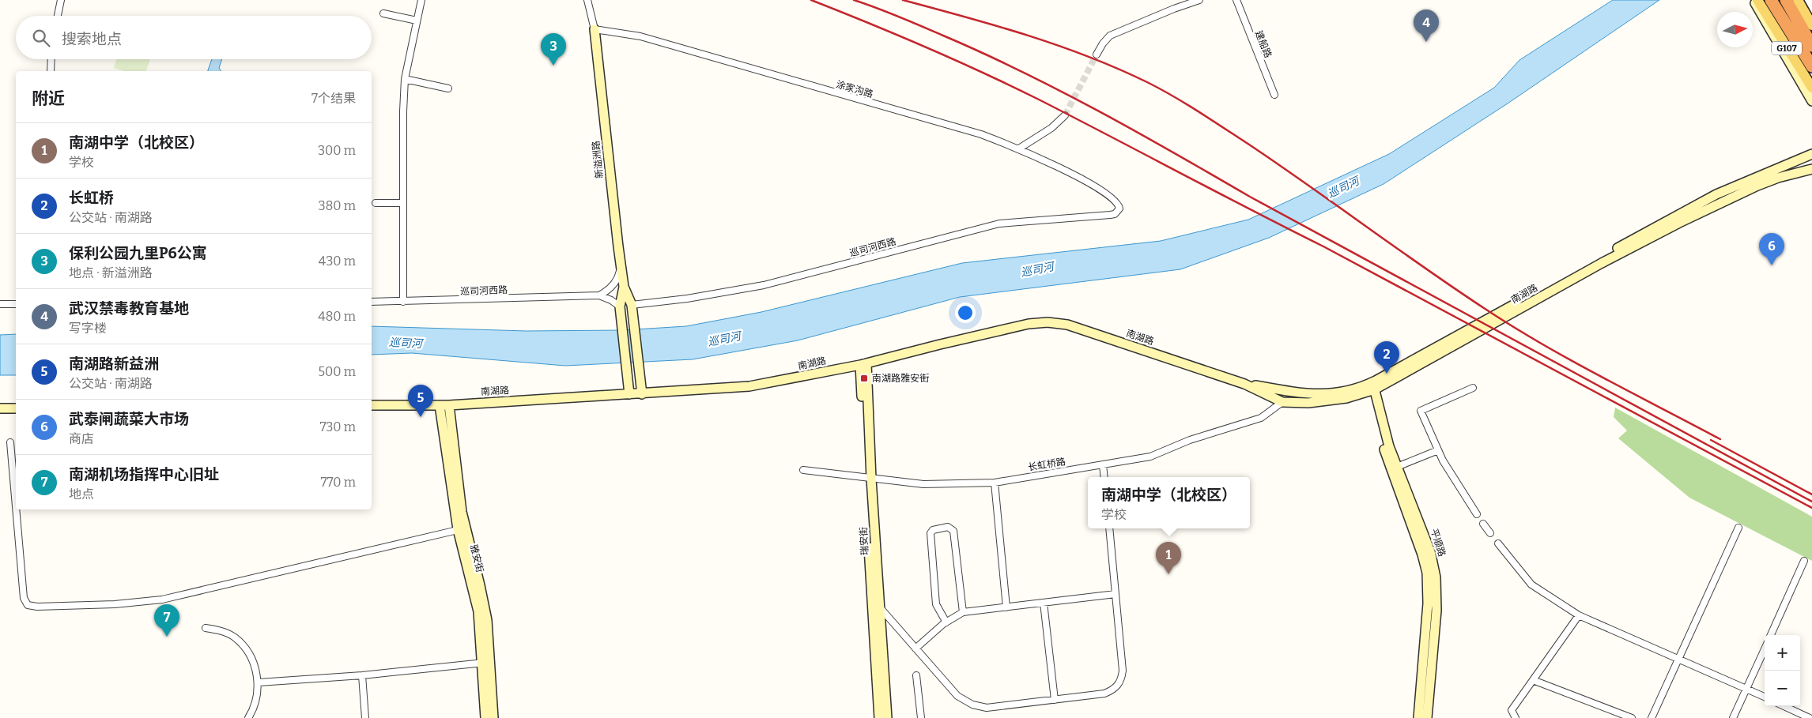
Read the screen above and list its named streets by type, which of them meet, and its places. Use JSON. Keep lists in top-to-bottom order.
{
  "streets": {
    "main road": [
      "G107",
      "新溢洲路",
      "南湖路",
      "瑞安街",
      "平顺路",
      "雅安街"
    ],
    "street": [
      "建船路",
      "涂家沟路",
      "巡司河西路",
      "长虹桥路"
    ]
  },
  "crossings": [
    ["涂家沟路", "新溢洲路"],
    ["涂家沟路", "巡司河西路"],
    ["南湖路", "长虹桥路"],
    ["南湖路", "瑞安街"],
    ["南湖路", "平顺路"],
    ["南湖路", "雅安街"],
    ["长虹桥路", "瑞安街"]
  ],
  "water": ["巡司河"],
  "places": {
    "transit": ["南湖路雅安街"]
  },
  "north": "right",
  "page": {
    "pins": [
      "4",
      "3",
      "6",
      "2",
      "5",
      "1",
      "7"
    ],
    "search": "搜索地点",
    "heading": ["附近", "7个结果"],
    "list": [
      {
        "mark": "1",
        "name": "南湖中学（北校区）",
        "note": "学校",
        "value": "300 m"
      },
      {
        "mark": "2",
        "name": "长虹桥",
        "note": "公交站 · 南湖路",
        "value": "380 m"
      },
      {
        "mark": "3",
        "name": "保利公园九里P6公寓",
        "note": "地点 · 新溢洲路",
        "value": "430 m"
      },
      {
        "mark": "4",
        "name": "武汉禁毒教育基地",
        "note": "写字楼",
        "value": "480 m"
      },
      {
        "mark": "5",
        "name": "南湖路新益洲",
        "note": "公交站 · 南湖路",
        "value": "500 m"
      },
      {
        "mark": "6",
        "name": "武泰闸蔬菜大市场",
        "note": "商店",
        "value": "730 m"
      },
      {
        "mark": "7",
        "name": "南湖机场指挥中心旧址",
        "note": "地点",
        "value": "770 m"
      }
    ],
    "popup": ["南湖中学（北校区）", "学校"],
    "map_buttons": ["+", "−"]
  }
}
